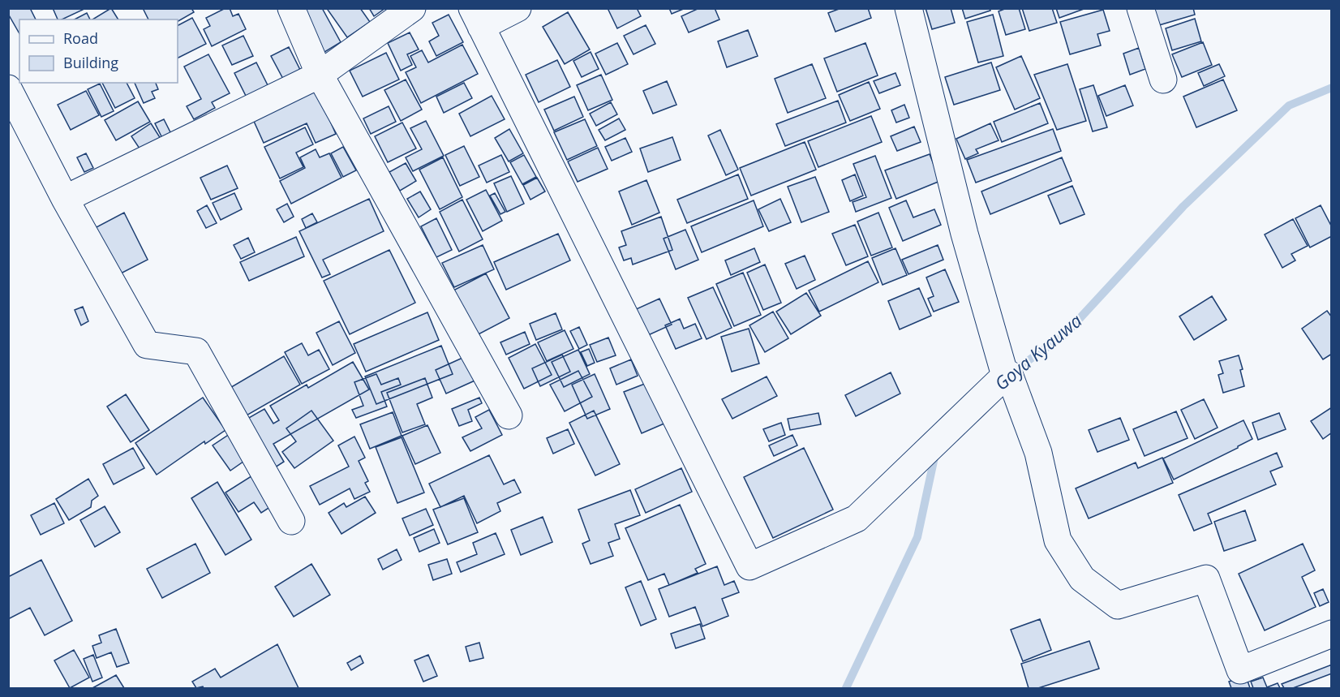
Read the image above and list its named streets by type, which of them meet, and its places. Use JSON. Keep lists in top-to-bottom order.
{
  "water": ["Goya Kyauwa"],
  "legend": ["Road", "Building"]
}
